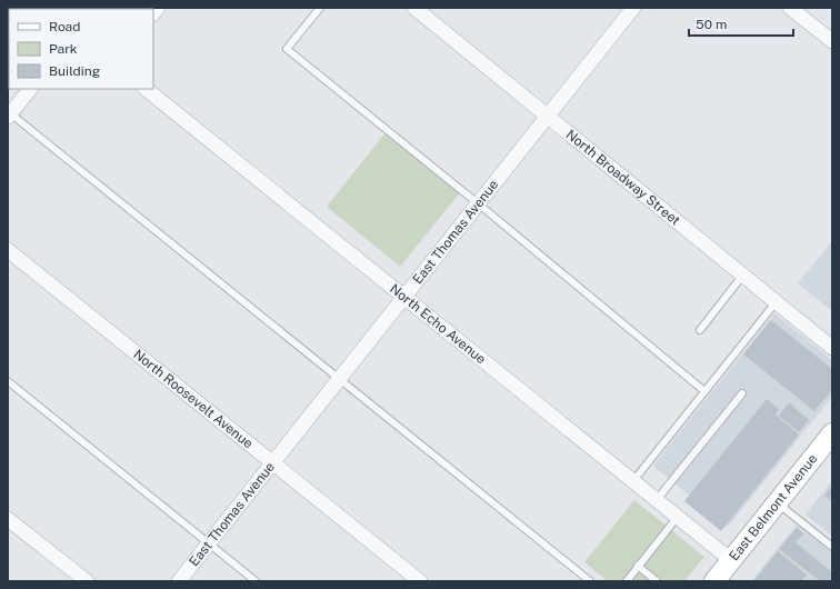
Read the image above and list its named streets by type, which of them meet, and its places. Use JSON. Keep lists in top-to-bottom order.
{
  "streets": {
    "main road": ["East Belmont Avenue"],
    "street": [
      "North Broadway Street",
      "East Thomas Avenue",
      "North Echo Avenue",
      "North Roosevelt Avenue"
    ]
  },
  "crossings": [
    ["North Broadway Street", "East Thomas Avenue"],
    ["East Thomas Avenue", "North Echo Avenue"],
    ["East Thomas Avenue", "North Roosevelt Avenue"],
    ["North Echo Avenue", "East Belmont Avenue"]
  ],
  "legend": ["Road", "Park", "Building"],
  "scale_bar": "50 m"
}
